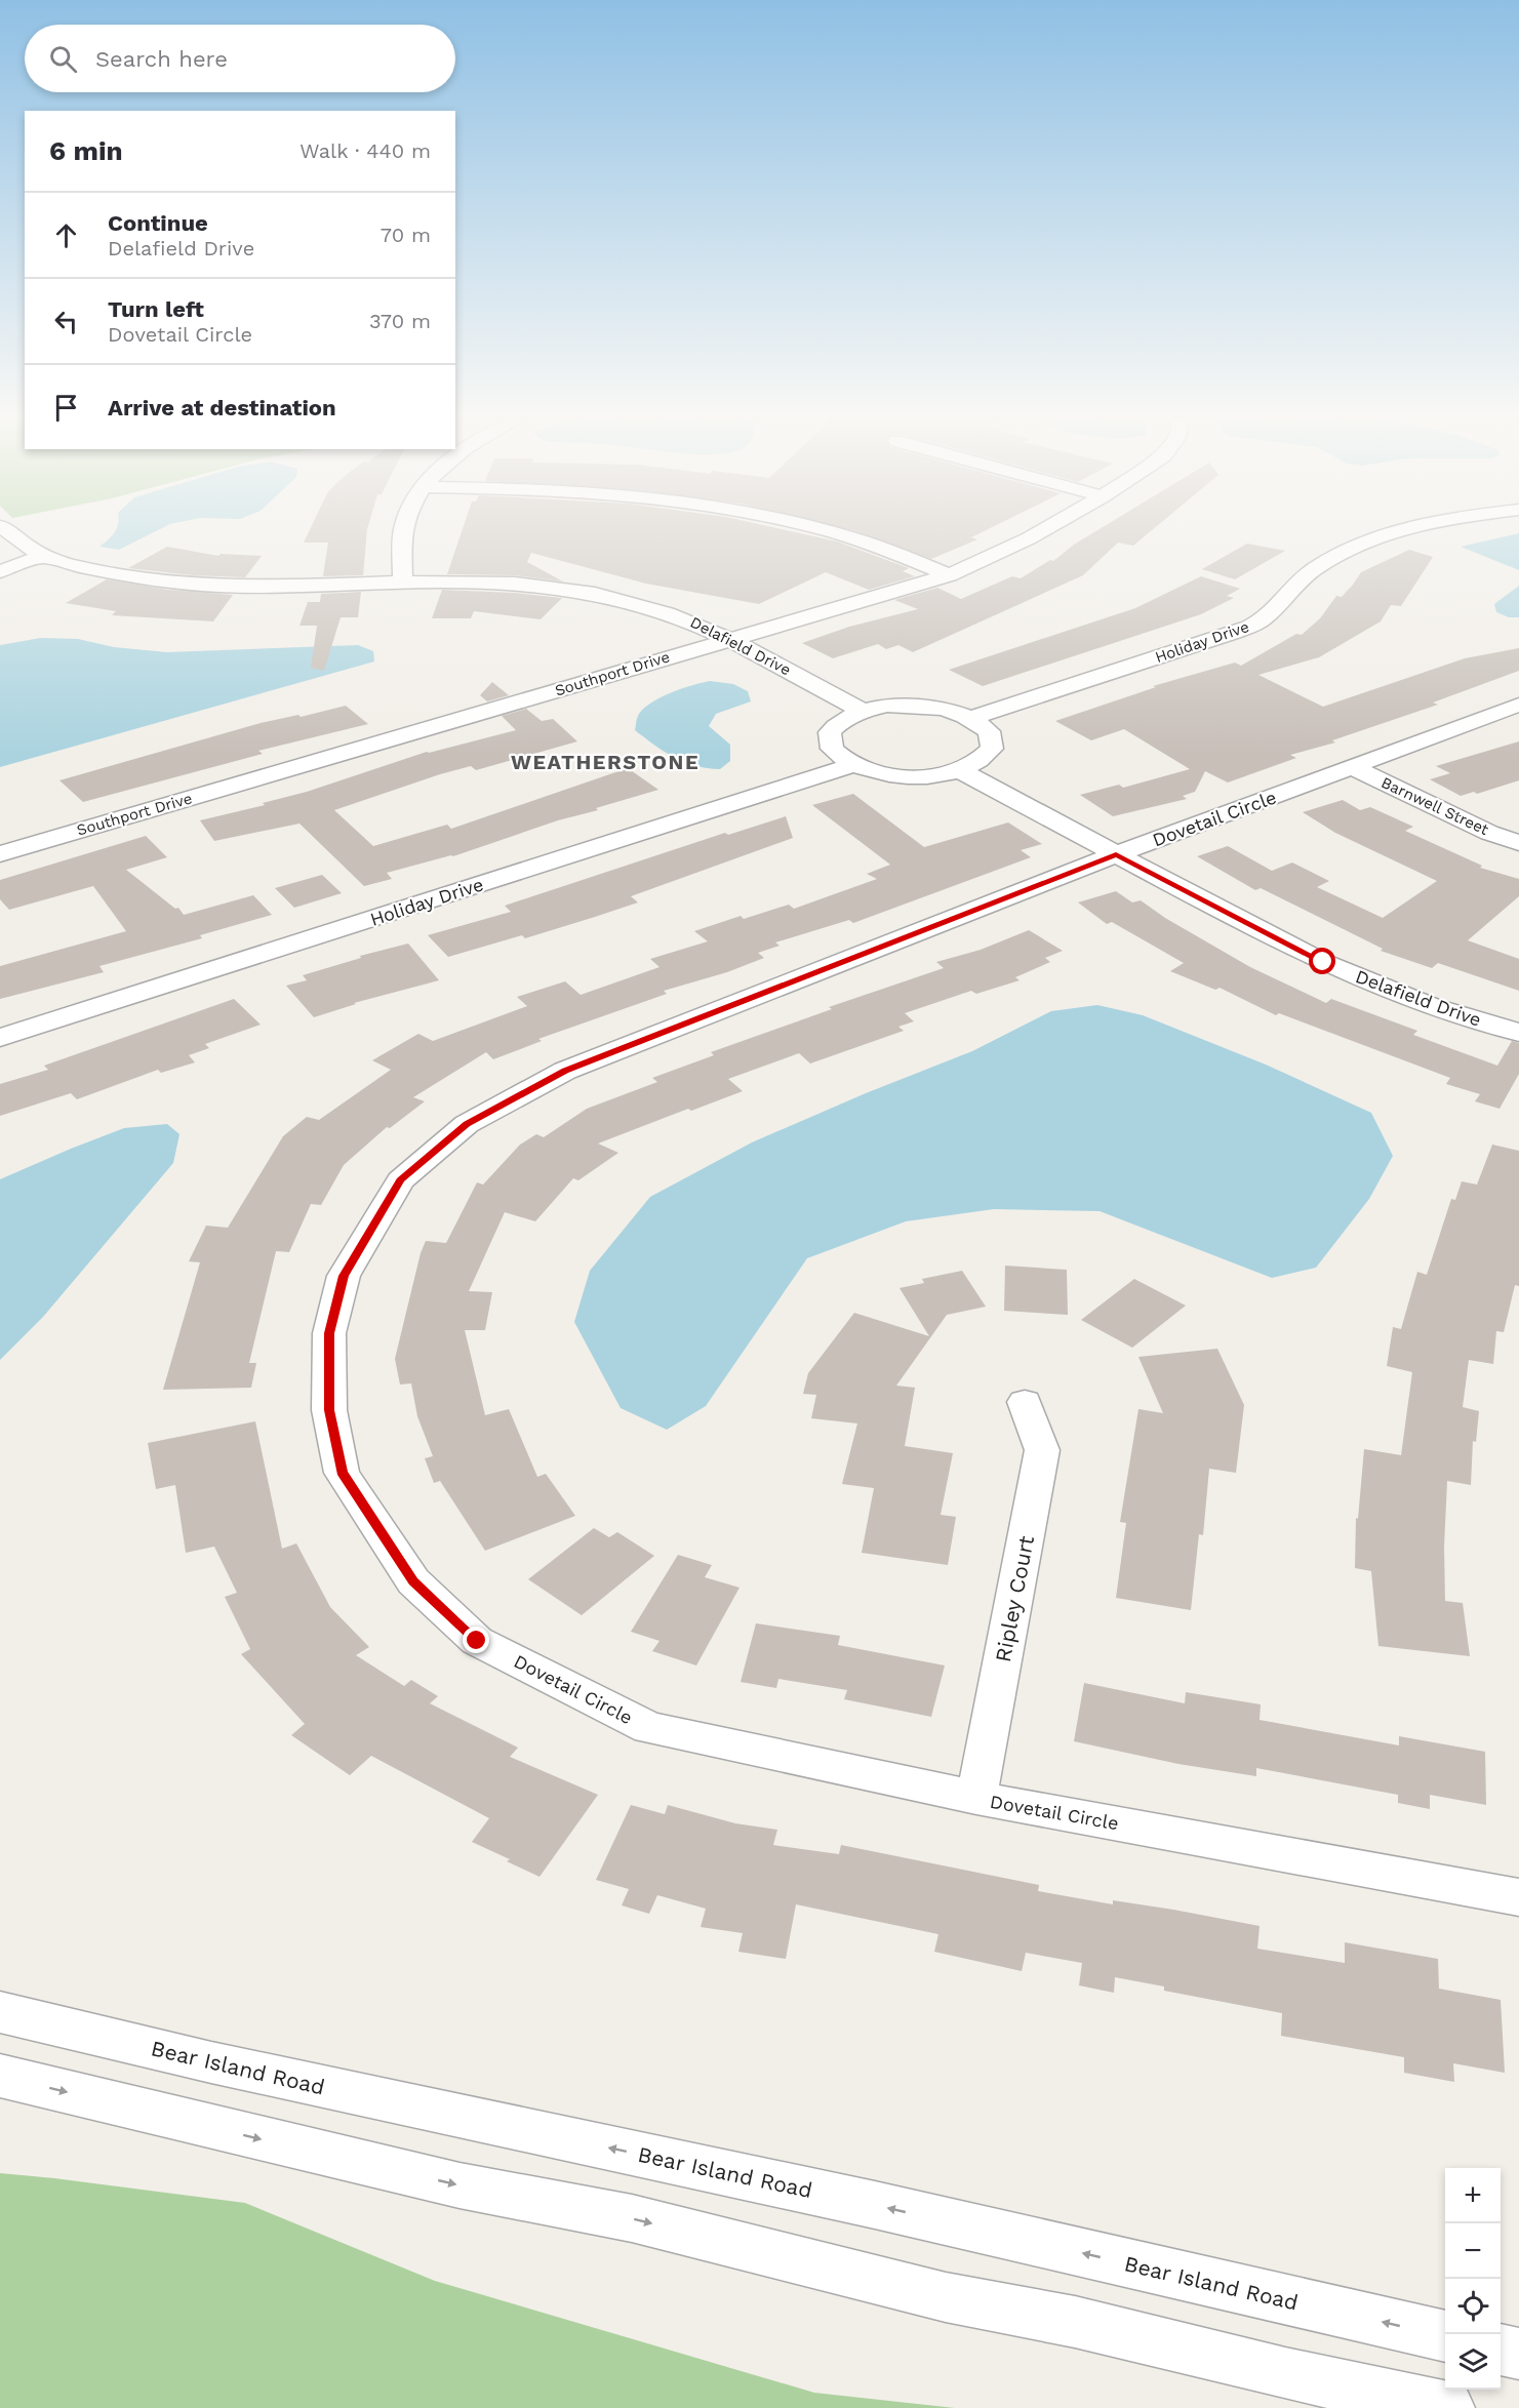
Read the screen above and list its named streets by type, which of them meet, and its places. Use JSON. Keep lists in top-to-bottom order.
{
  "streets": {
    "street": [
      "Holiday Drive",
      "Delafield Drive",
      "Southport Drive",
      "Barnwell Street",
      "Dovetail Circle",
      "Ripley Court",
      "Bear Island Road"
    ]
  },
  "crossings": [
    ["Delafield Drive", "Southport Drive"],
    ["Delafield Drive", "Dovetail Circle"],
    ["Barnwell Street", "Dovetail Circle"],
    ["Dovetail Circle", "Ripley Court"]
  ],
  "districts": ["WEATHERSTONE"],
  "page": {
    "search": "Search here",
    "heading": ["6 min", "Walk · 440 m"],
    "list": [
      ["Continue", "Delafield Drive", "70 m"],
      ["Turn left", "Dovetail Circle", "370 m"],
      "Arrive at destination"
    ],
    "map_buttons": ["+", "−"]
  }
}
